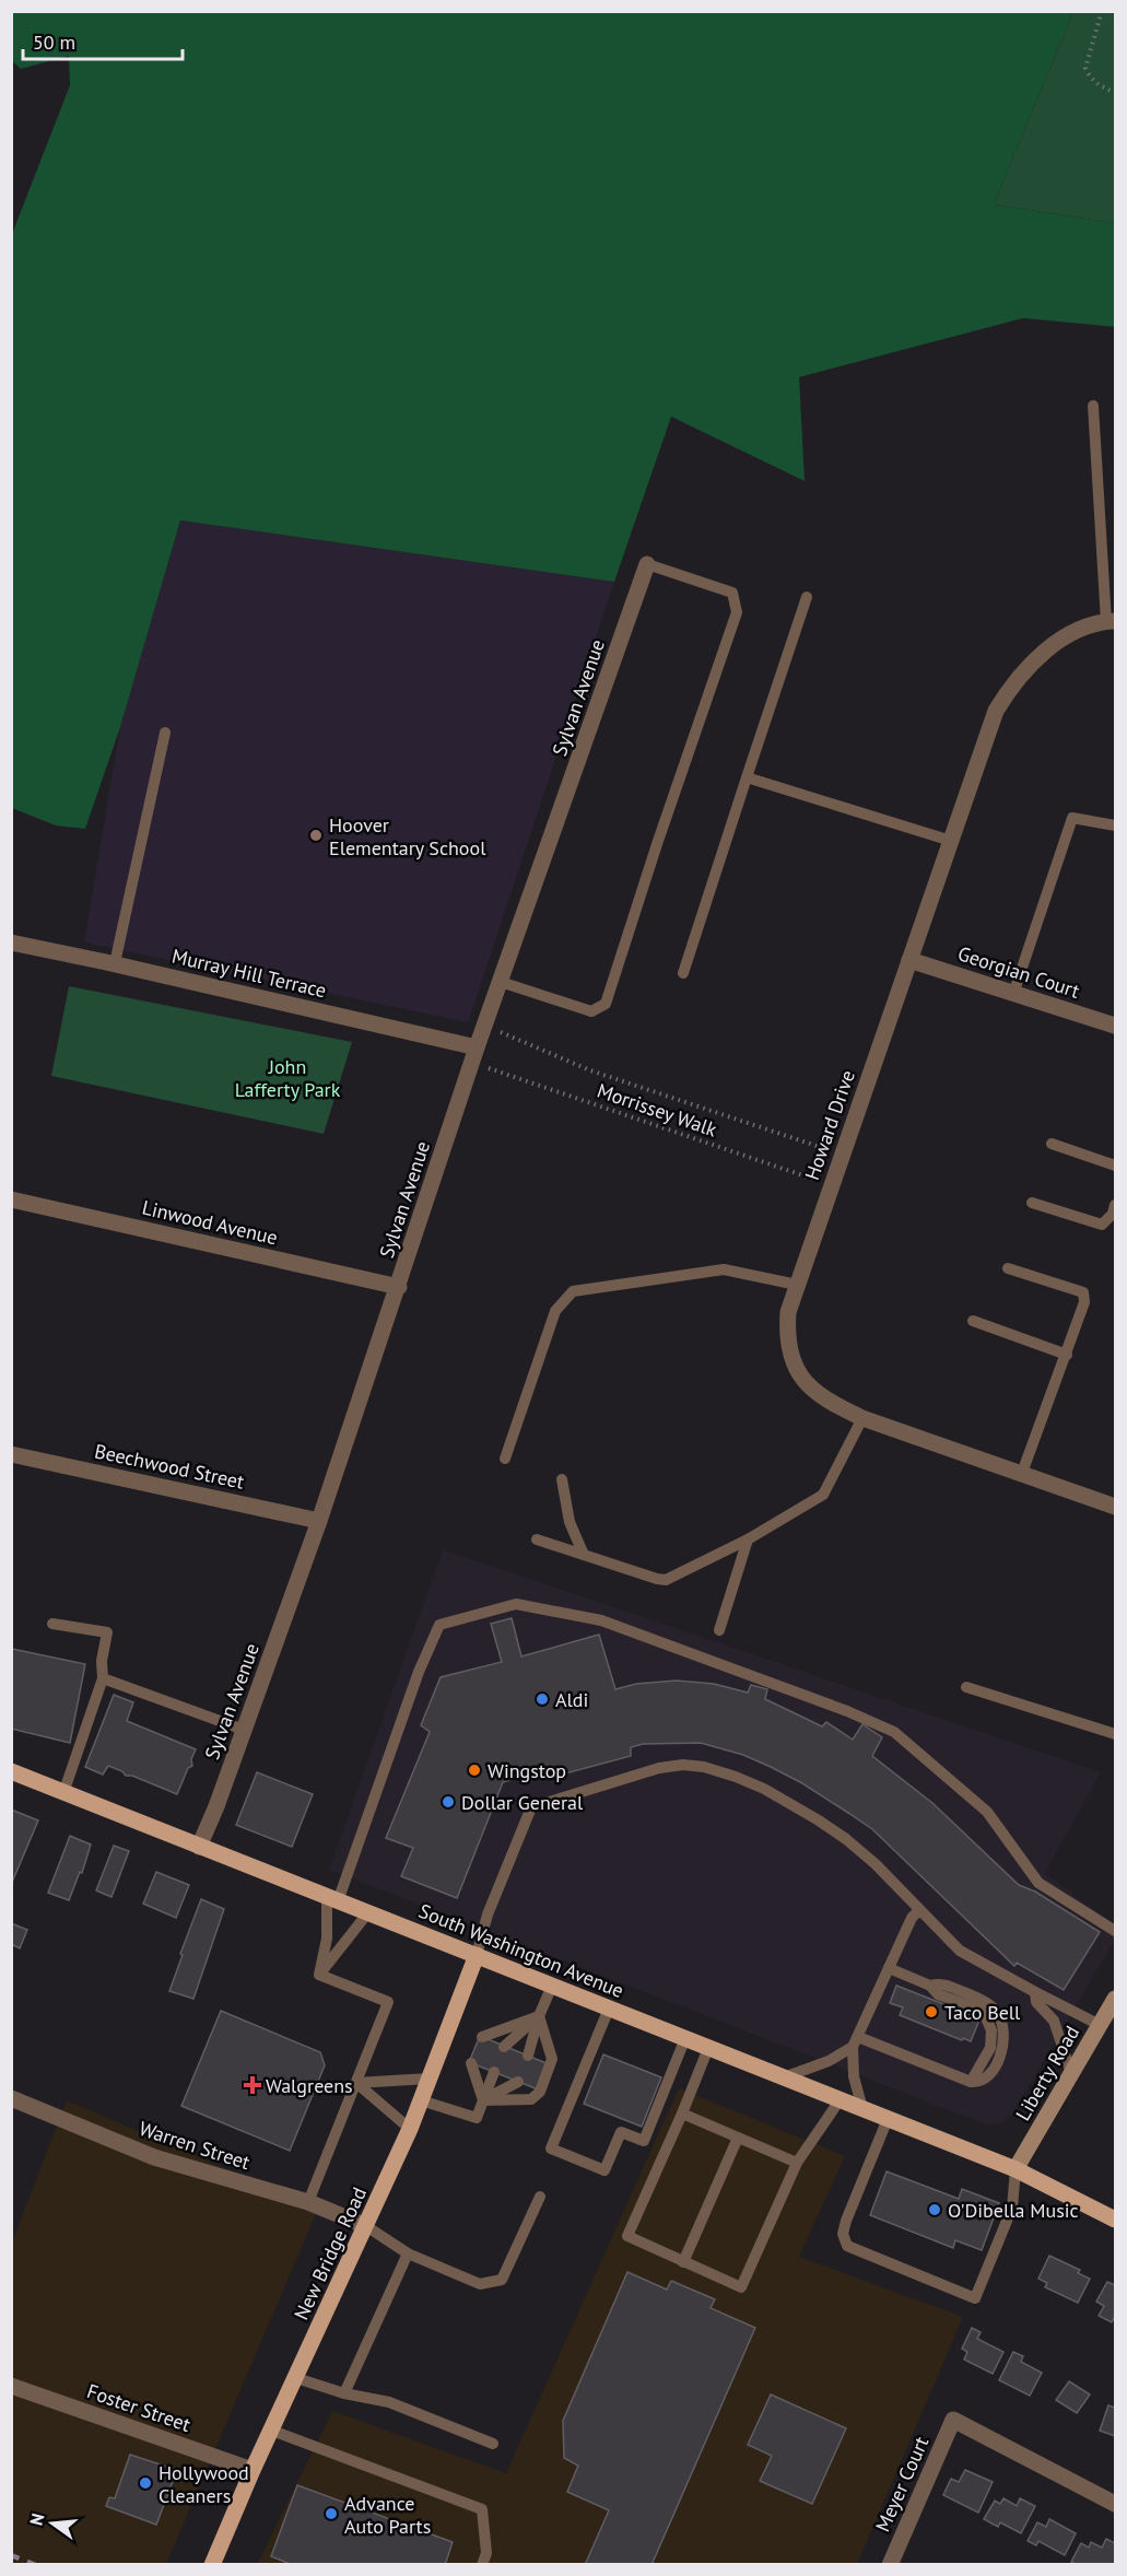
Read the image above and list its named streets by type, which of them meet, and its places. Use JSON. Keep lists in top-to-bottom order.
{
  "streets": {
    "main road": ["South Washington Avenue", "Liberty Road", "New Bridge Road"],
    "street": [
      "Sylvan Avenue",
      "Georgian Court",
      "Murray Hill Terrace",
      "Howard Drive",
      "Linwood Avenue",
      "Beechwood Street",
      "Warren Street",
      "Foster Street",
      "Meyer Court"
    ],
    "path": ["Morrissey Walk"]
  },
  "crossings": [
    ["Sylvan Avenue", "Murray Hill Terrace"],
    ["Sylvan Avenue", "Morrissey Walk"],
    ["Sylvan Avenue", "Linwood Avenue"],
    ["Sylvan Avenue", "Beechwood Street"],
    ["Sylvan Avenue", "South Washington Avenue"],
    ["Georgian Court", "Howard Drive"],
    ["Murray Hill Terrace", "Morrissey Walk"],
    ["Morrissey Walk", "Howard Drive"],
    ["South Washington Avenue", "Liberty Road"],
    ["South Washington Avenue", "New Bridge Road"],
    ["Warren Street", "New Bridge Road"],
    ["New Bridge Road", "Foster Street"]
  ],
  "parks": ["John Lafferty Park"],
  "places": {
    "other": [
      "Hoover Elementary School",
      "Aldi",
      "Wingstop",
      "Dollar General",
      "Taco Bell",
      "O'Dibella Music",
      "Hollywood Cleaners",
      "Advance Auto Parts"
    ],
    "health": ["Walgreens"]
  },
  "scale_bar": "50 m",
  "north": "left"
}
